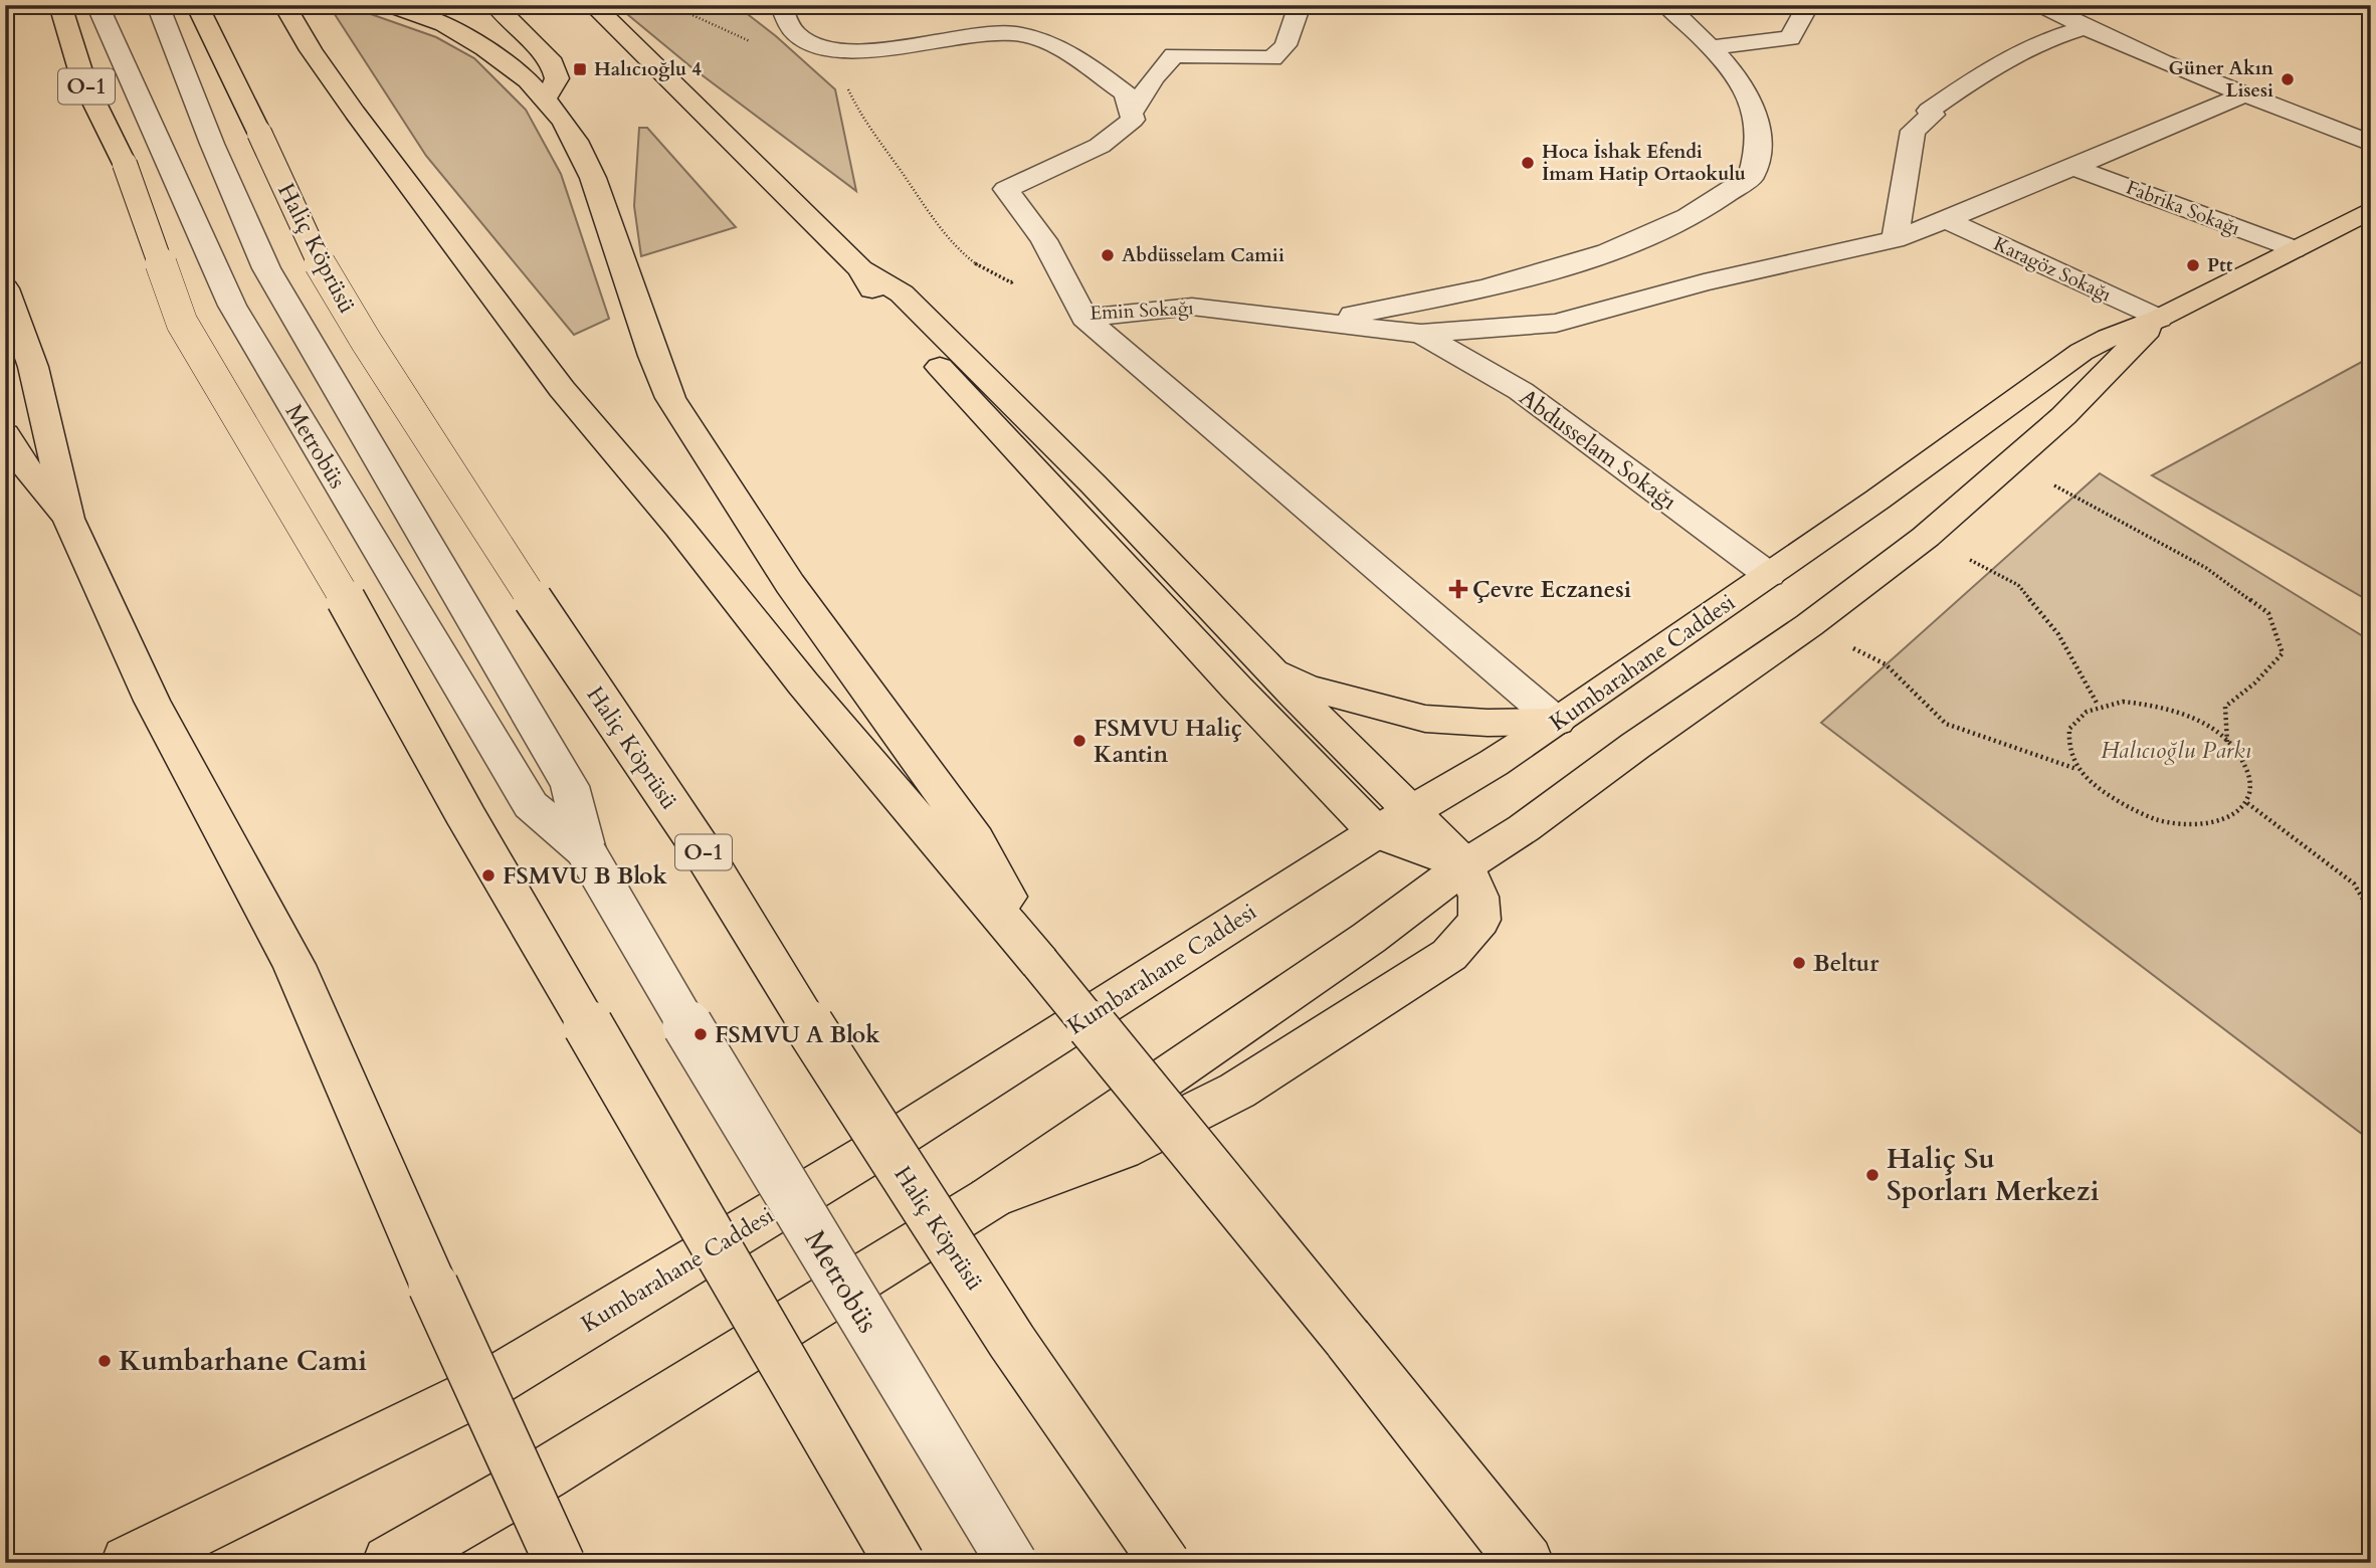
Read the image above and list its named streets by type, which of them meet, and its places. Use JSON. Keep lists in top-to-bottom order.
{
  "streets": {
    "main road": ["O-1", "Haliç Köprüsü", "Kumbarahane Caddesi"],
    "street": [
      "Fabrika Sokağı",
      "Karagöz Sokağı",
      "Emin Sokağı",
      "Metrobüs",
      "Abdusselam Sokağı"
    ]
  },
  "crossings": [
    ["Fabrika Sokağı", "Kumbarahane Caddesi"],
    ["Karagöz Sokağı", "Kumbarahane Caddesi"],
    ["Emin Sokağı", "Abdusselam Sokağı"],
    ["Abdusselam Sokağı", "Kumbarahane Caddesi"]
  ],
  "parks": ["Halıcıoğlu Parkı"],
  "places": {
    "transit": ["Halıcıoğlu 4"],
    "other": [
      "Güner Akın Lisesi",
      "Hoca İshak Efendi İmam Hatip Ortaokulu",
      "Abdüsselam Camii",
      "Ptt",
      "FSMVU Haliç Kantin",
      "FSMVU B Blok",
      "Beltur",
      "FSMVU A Blok",
      "Haliç Su Sporları Merkezi",
      "Kumbarhane Cami"
    ],
    "health": ["Çevre Eczanesi"]
  }
}
